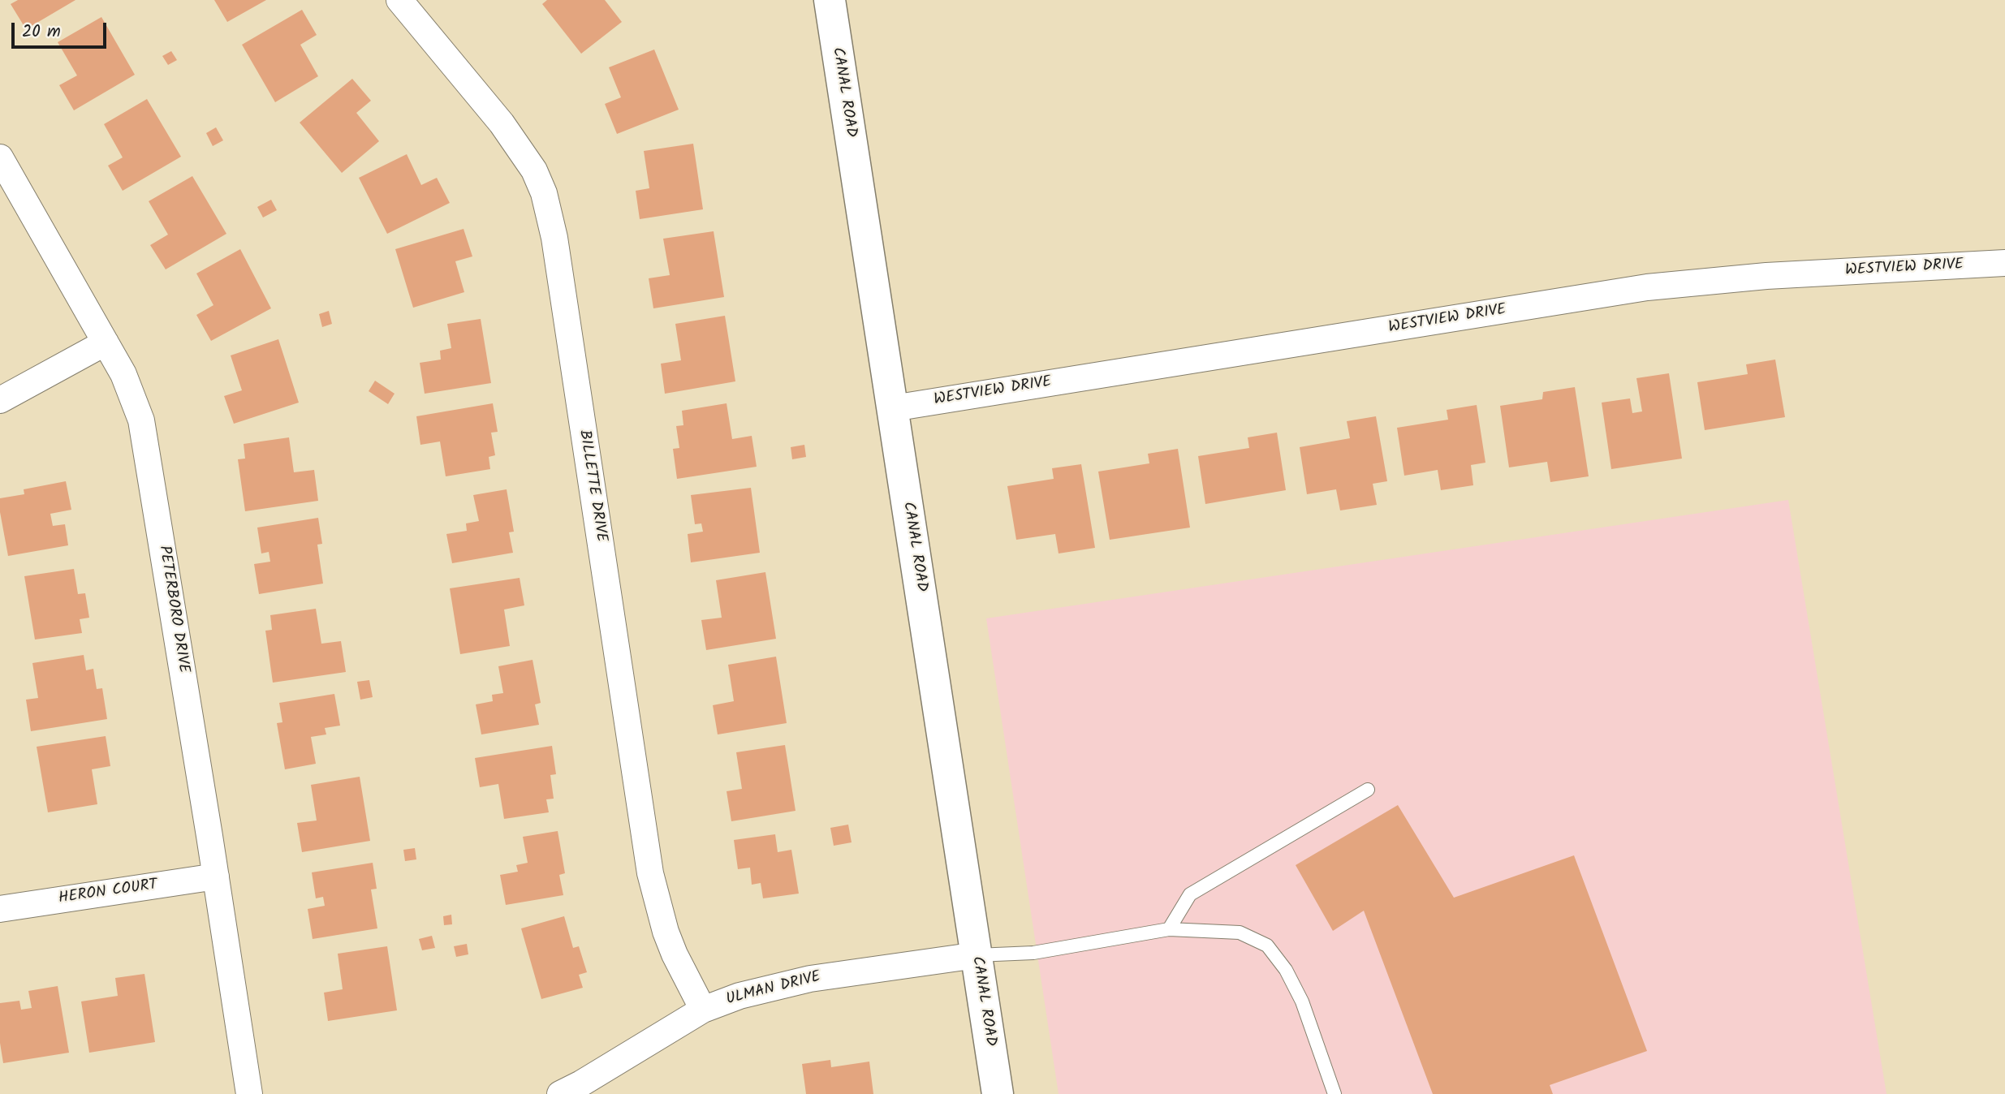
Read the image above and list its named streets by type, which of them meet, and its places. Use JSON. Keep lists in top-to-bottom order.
{
  "streets": {
    "street": [
      "CANAL ROAD",
      "WESTVIEW DRIVE",
      "BILLETTE DRIVE",
      "PETERBORO DRIVE",
      "HERON COURT",
      "ULMAN DRIVE"
    ]
  },
  "crossings": [
    ["CANAL ROAD", "WESTVIEW DRIVE"],
    ["CANAL ROAD", "ULMAN DRIVE"],
    ["BILLETTE DRIVE", "ULMAN DRIVE"],
    ["PETERBORO DRIVE", "HERON COURT"]
  ],
  "scale_bar": "20 m"
}
